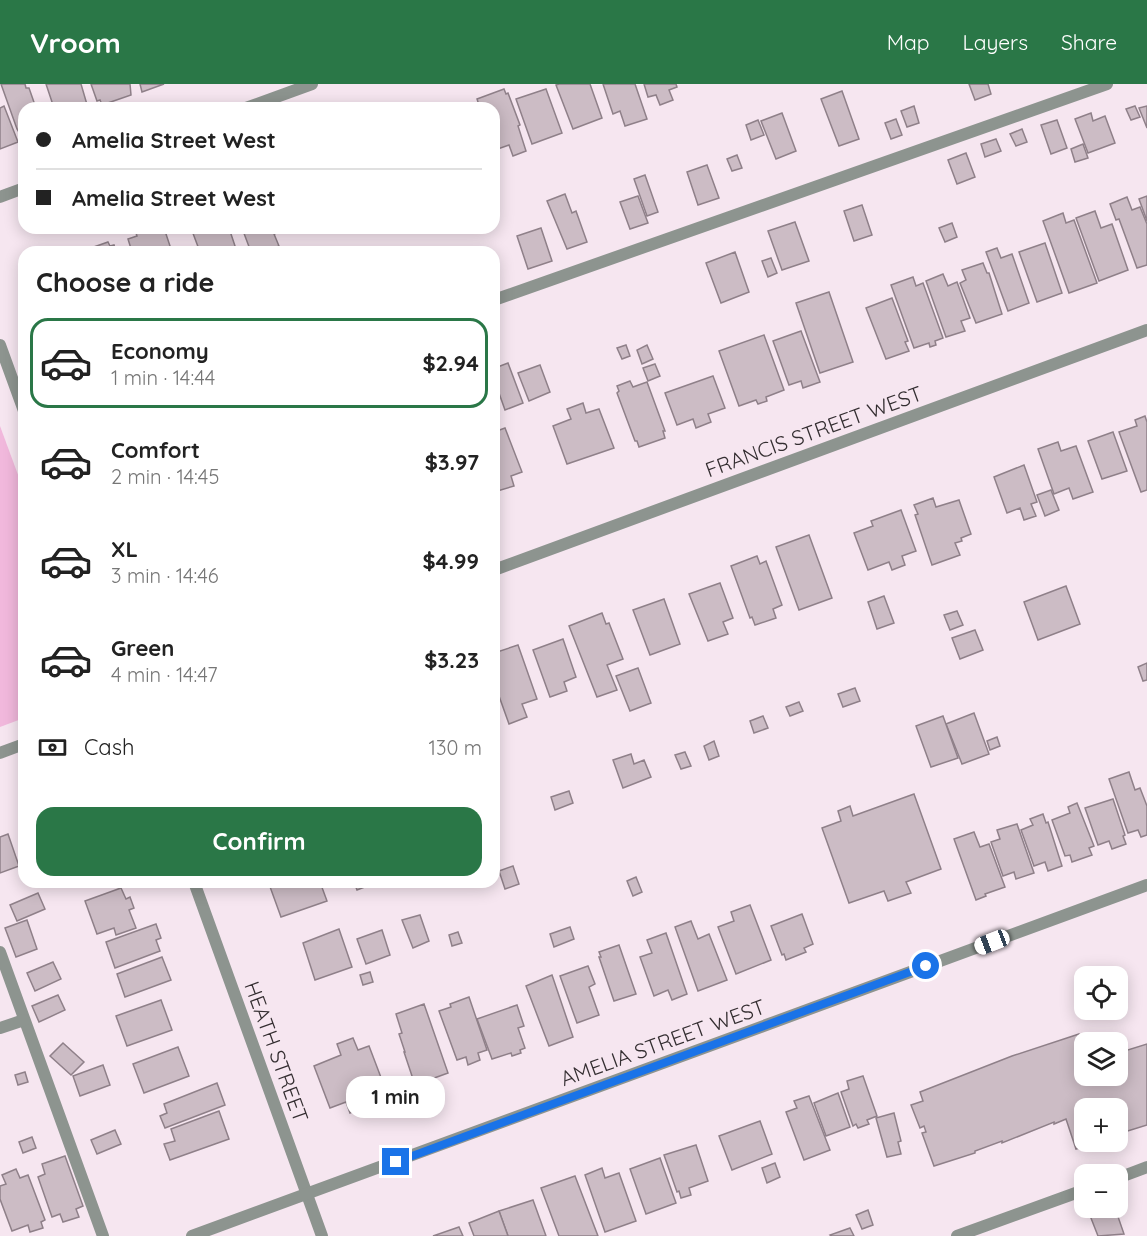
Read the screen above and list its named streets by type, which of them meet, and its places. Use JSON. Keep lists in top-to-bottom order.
{
  "streets": {
    "street": ["FRANCIS STREET WEST", "AMELIA STREET WEST", "HEATH STREET"]
  },
  "crossings": [
    ["AMELIA STREET WEST", "HEATH STREET"]
  ],
  "page": {
    "header": "Vroom",
    "nav": ["Map", "Layers", "Share"],
    "banner": ["Amelia Street West", "Amelia Street West"],
    "heading": "Choose a ride",
    "list": [
      {
        "name": "Economy",
        "note": "1 min · 14:44",
        "value": "$2.94"
      },
      {
        "name": "Comfort",
        "note": "2 min · 14:45",
        "value": "$3.97"
      },
      {
        "name": "XL",
        "note": "3 min · 14:46",
        "value": "$4.99"
      },
      {
        "name": "Green",
        "note": "4 min · 14:47",
        "value": "$3.23"
      }
    ],
    "pay": ["Cash", "130 m"],
    "buttons": "Confirm",
    "map_buttons": ["+", "−"],
    "bubble": "1 min"
  }
}
